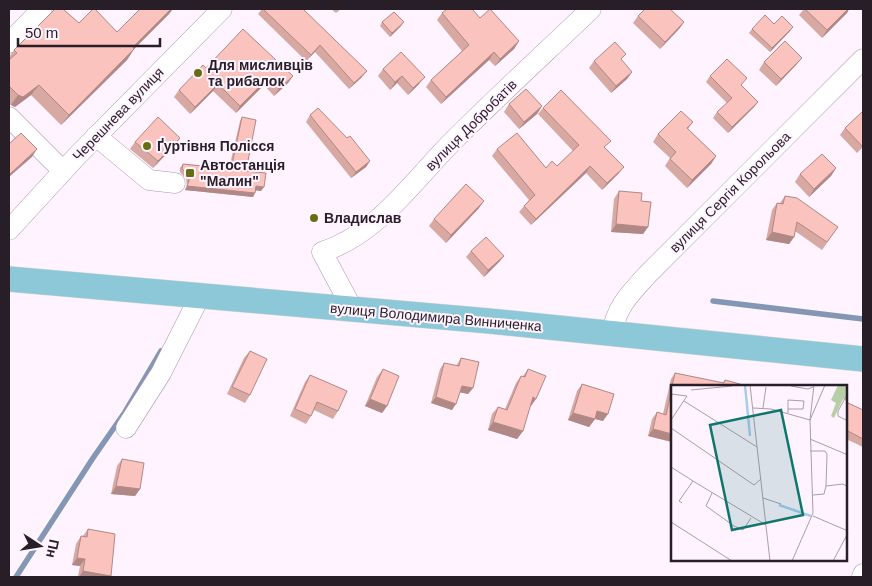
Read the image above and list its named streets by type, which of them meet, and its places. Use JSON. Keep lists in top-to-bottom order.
{
  "streets": {
    "main road": ["вулиця Володимира Винниченка"],
    "street": ["Черешнева вулиця", "вулиця Добробатів", "вулиця Сергія Корольова"]
  },
  "crossings": [
    ["вулиця Добробатів", "вулиця Володимира Винниченка"],
    ["вулиця Сергія Корольова", "вулиця Володимира Винниченка"]
  ],
  "places": {
    "other": ["Для мисливців та рибалок", "Ґуртівня Полісся", "Владислав"],
    "transit": ["Автостанція \"Малин\""]
  },
  "scale_bar": "50 m",
  "north": "right"
}
